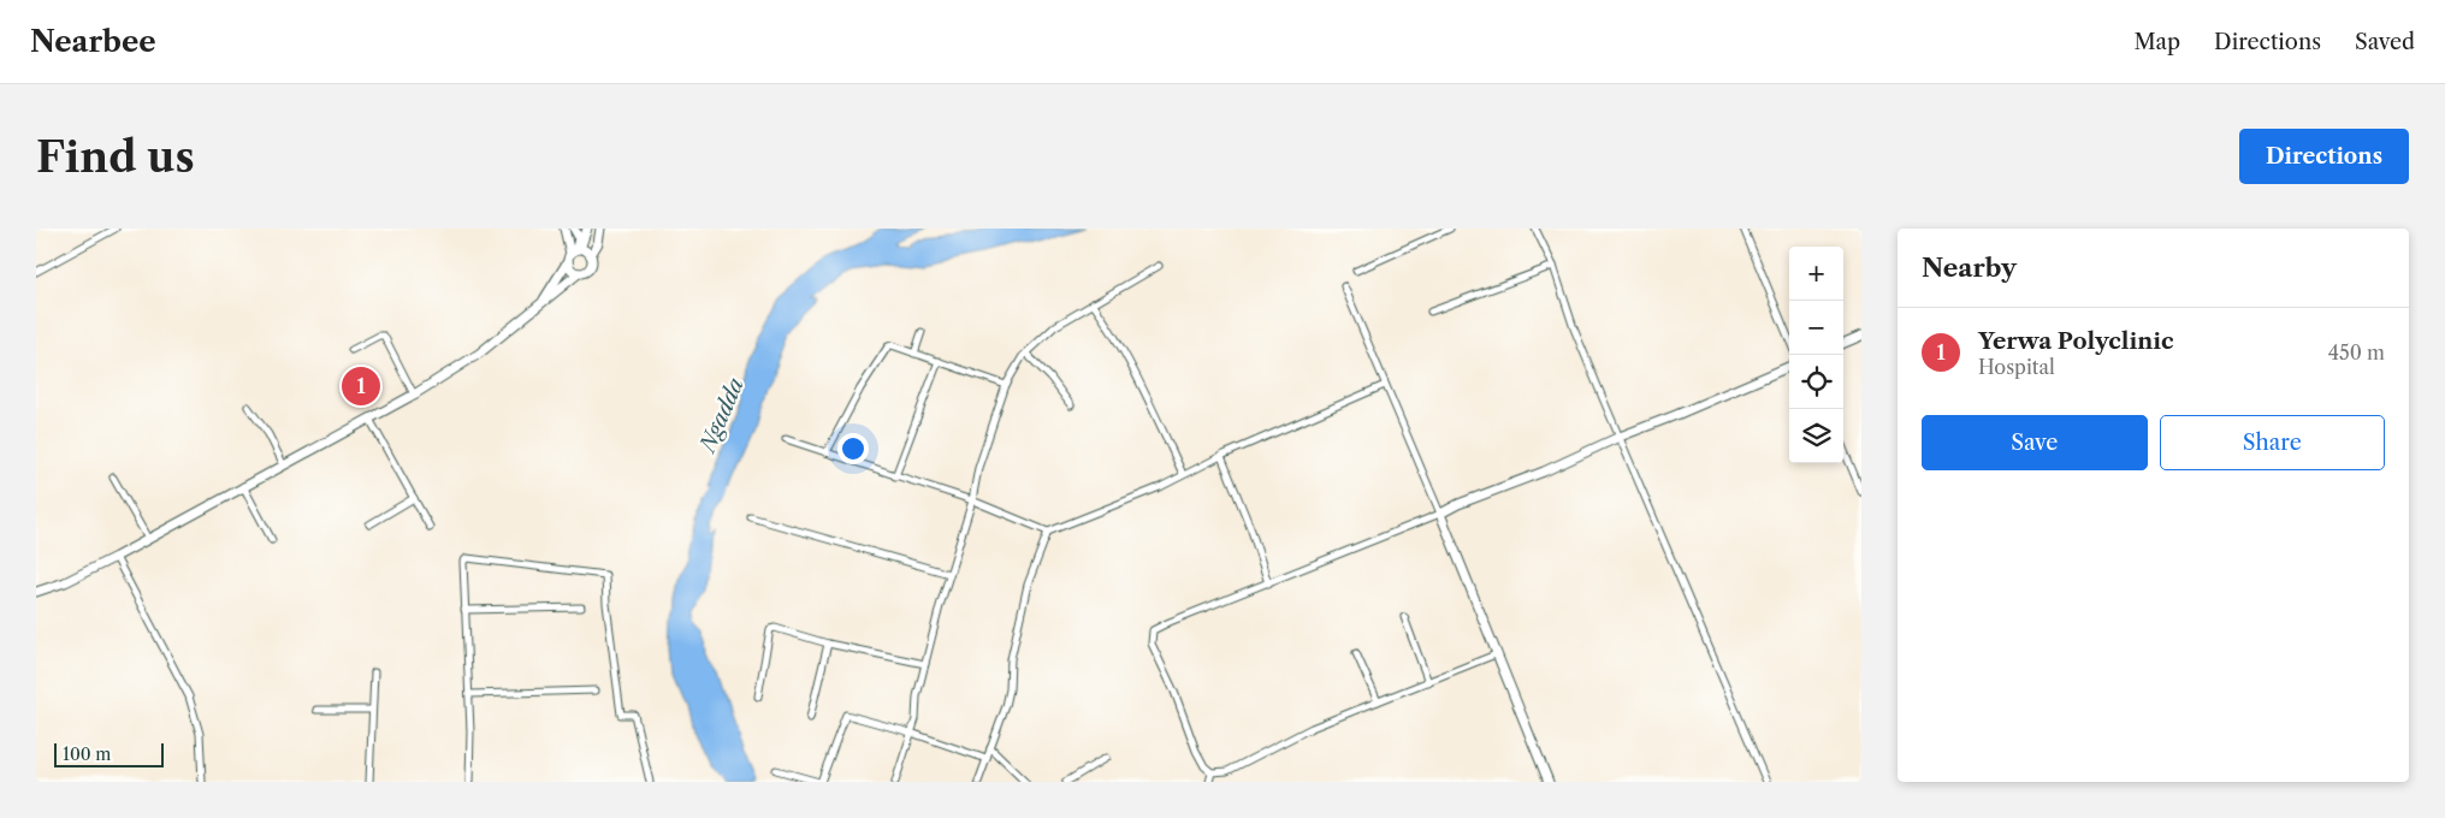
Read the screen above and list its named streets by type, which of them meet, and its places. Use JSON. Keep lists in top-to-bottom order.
{
  "water": ["Ngadda"],
  "scale_bar": "100 m",
  "page": {
    "header": "Nearbee",
    "nav": ["Map", "Directions", "Saved"],
    "buttons": [
      "Directions",
      ["Save", "Share"]
    ],
    "title": "Find us",
    "heading": "Nearby",
    "map_buttons": ["+", "−"],
    "list": [
      {
        "mark": "1",
        "name": "Yerwa Polyclinic",
        "note": "Hospital",
        "value": "450 m"
      }
    ],
    "pins": "1",
    "scale": "100 m"
  }
}
